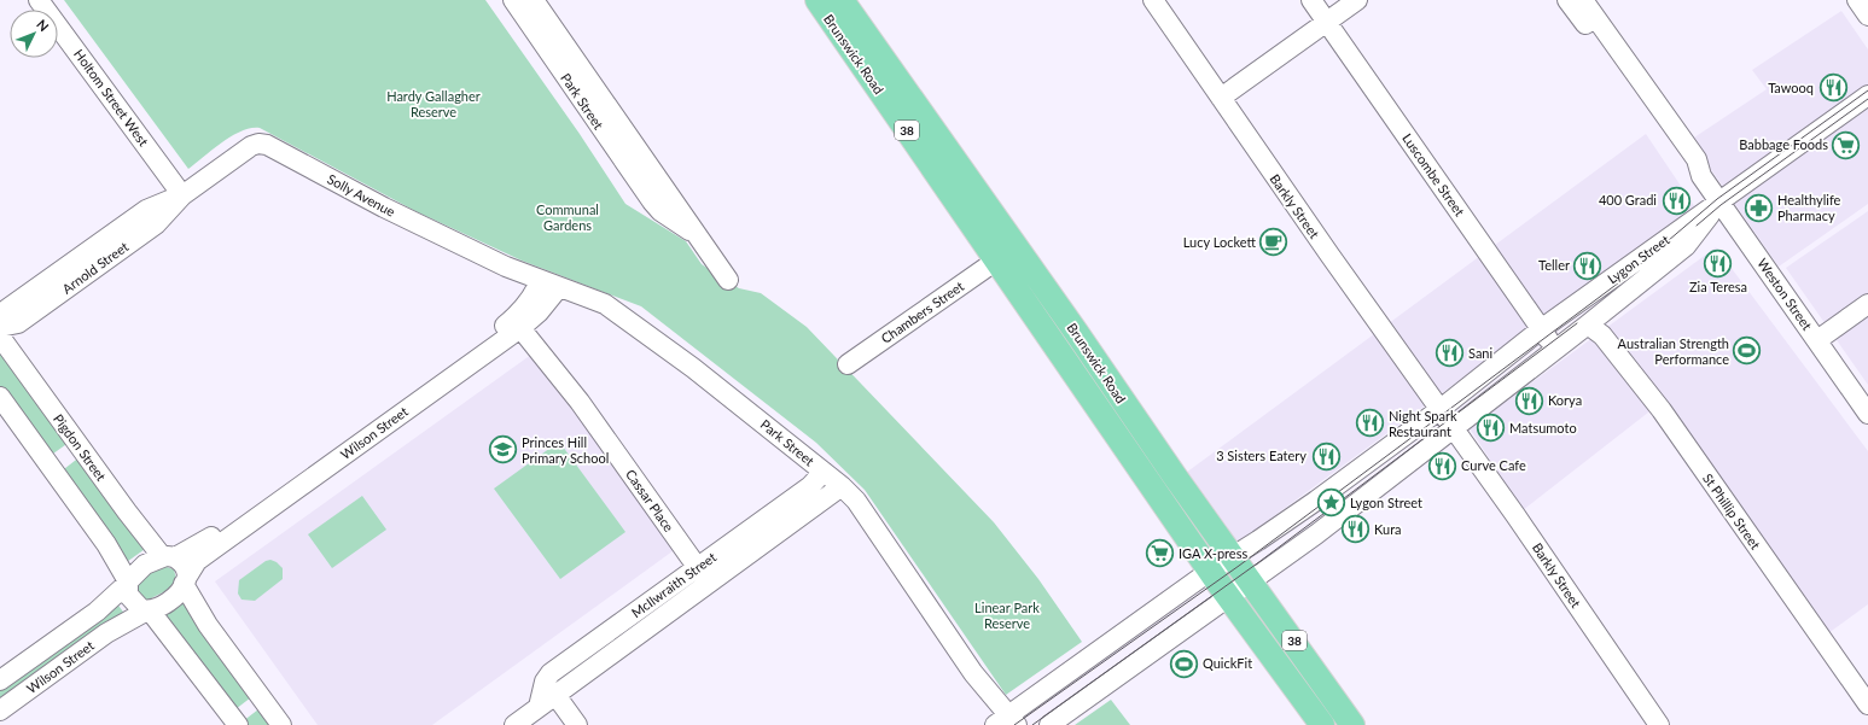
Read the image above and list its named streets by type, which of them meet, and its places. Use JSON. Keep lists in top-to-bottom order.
{
  "streets": {
    "main road": ["Brunswick Road", "38"],
    "street": [
      "Holtom Street West",
      "Park Street",
      "Luscombe Street",
      "Solly Avenue",
      "Barkly Street",
      "Lygon Street",
      "Arnold Street",
      "Weston Street",
      "Chambers Street",
      "Wilson Street",
      "Pigdon Street",
      "Cassar Place",
      "St Phillip Street",
      "McIlwraith Street"
    ]
  },
  "crossings": [
    ["Brunswick Road", "Lygon Street"],
    ["Brunswick Road", "Chambers Street"],
    ["Holtom Street West", "Solly Avenue"],
    ["Holtom Street West", "Arnold Street"],
    ["Park Street", "Solly Avenue"],
    ["Park Street", "Lygon Street"],
    ["Park Street", "Wilson Street"],
    ["Park Street", "McIlwraith Street"],
    ["Luscombe Street", "Lygon Street"],
    ["Solly Avenue", "Arnold Street"],
    ["Solly Avenue", "Wilson Street"],
    ["Barkly Street", "Lygon Street"],
    ["Lygon Street", "Weston Street"],
    ["Lygon Street", "St Phillip Street"],
    ["Wilson Street", "Pigdon Street"],
    ["Wilson Street", "Cassar Place"],
    ["Cassar Place", "McIlwraith Street"]
  ],
  "parks": ["Hardy Gallagher Reserve", "Communal Gardens", "Linear Park Reserve"],
  "places": {
    "restaurant": [
      "Tawooq",
      "400 Gradi",
      "Zia Teresa",
      "Teller",
      "Sani",
      "Korya",
      "Night Spark Restaurant",
      "Matsumoto",
      "3 Sisters Eatery",
      "Curve Cafe",
      "Kura"
    ],
    "supermarket": ["Babbage Foods", "IGA X-press"],
    "pharmacy": ["Healthylife Pharmacy"],
    "cafe": ["Lucy Lockett"],
    "sports": ["Australian Strength Performance", "QuickFit"],
    "school or university": ["Princes Hill Primary School"],
    "place": ["Lygon Street"]
  },
  "north": "top right"
}
